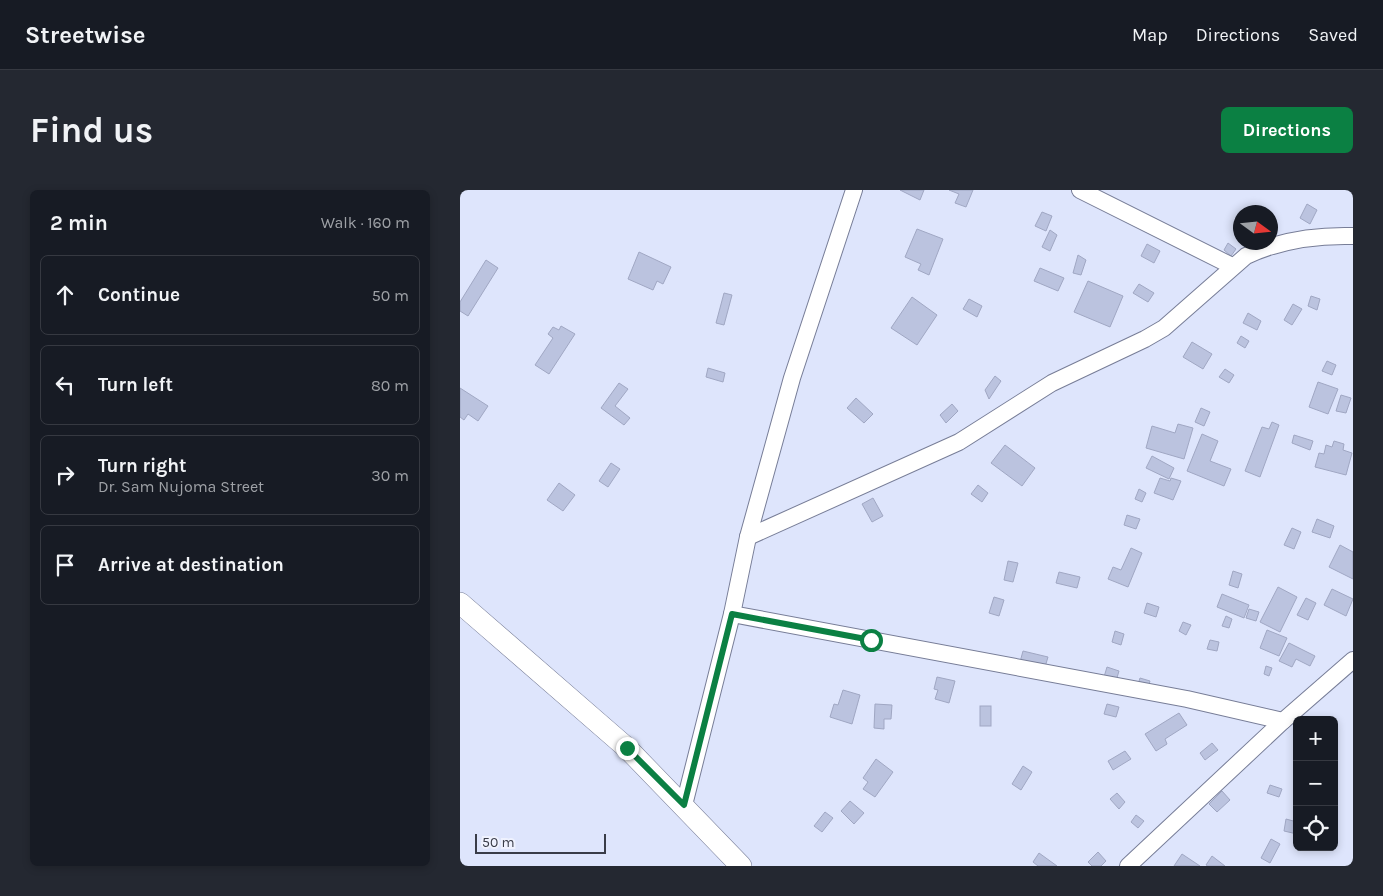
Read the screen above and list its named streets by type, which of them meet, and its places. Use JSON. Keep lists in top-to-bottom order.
{
  "scale_bar": "50 m",
  "north": "right",
  "page": {
    "header": "Streetwise",
    "nav": ["Map", "Directions", "Saved"],
    "buttons": "Directions",
    "title": "Find us",
    "heading": ["2 min", "Walk · 160 m"],
    "list": [
      ["Continue", "50 m"],
      ["Turn left", "80 m"],
      ["Turn right", "Dr. Sam Nujoma Street", "30 m"],
      "Arrive at destination"
    ],
    "map_buttons": ["+", "−"],
    "scale": "50 m"
  }
}
